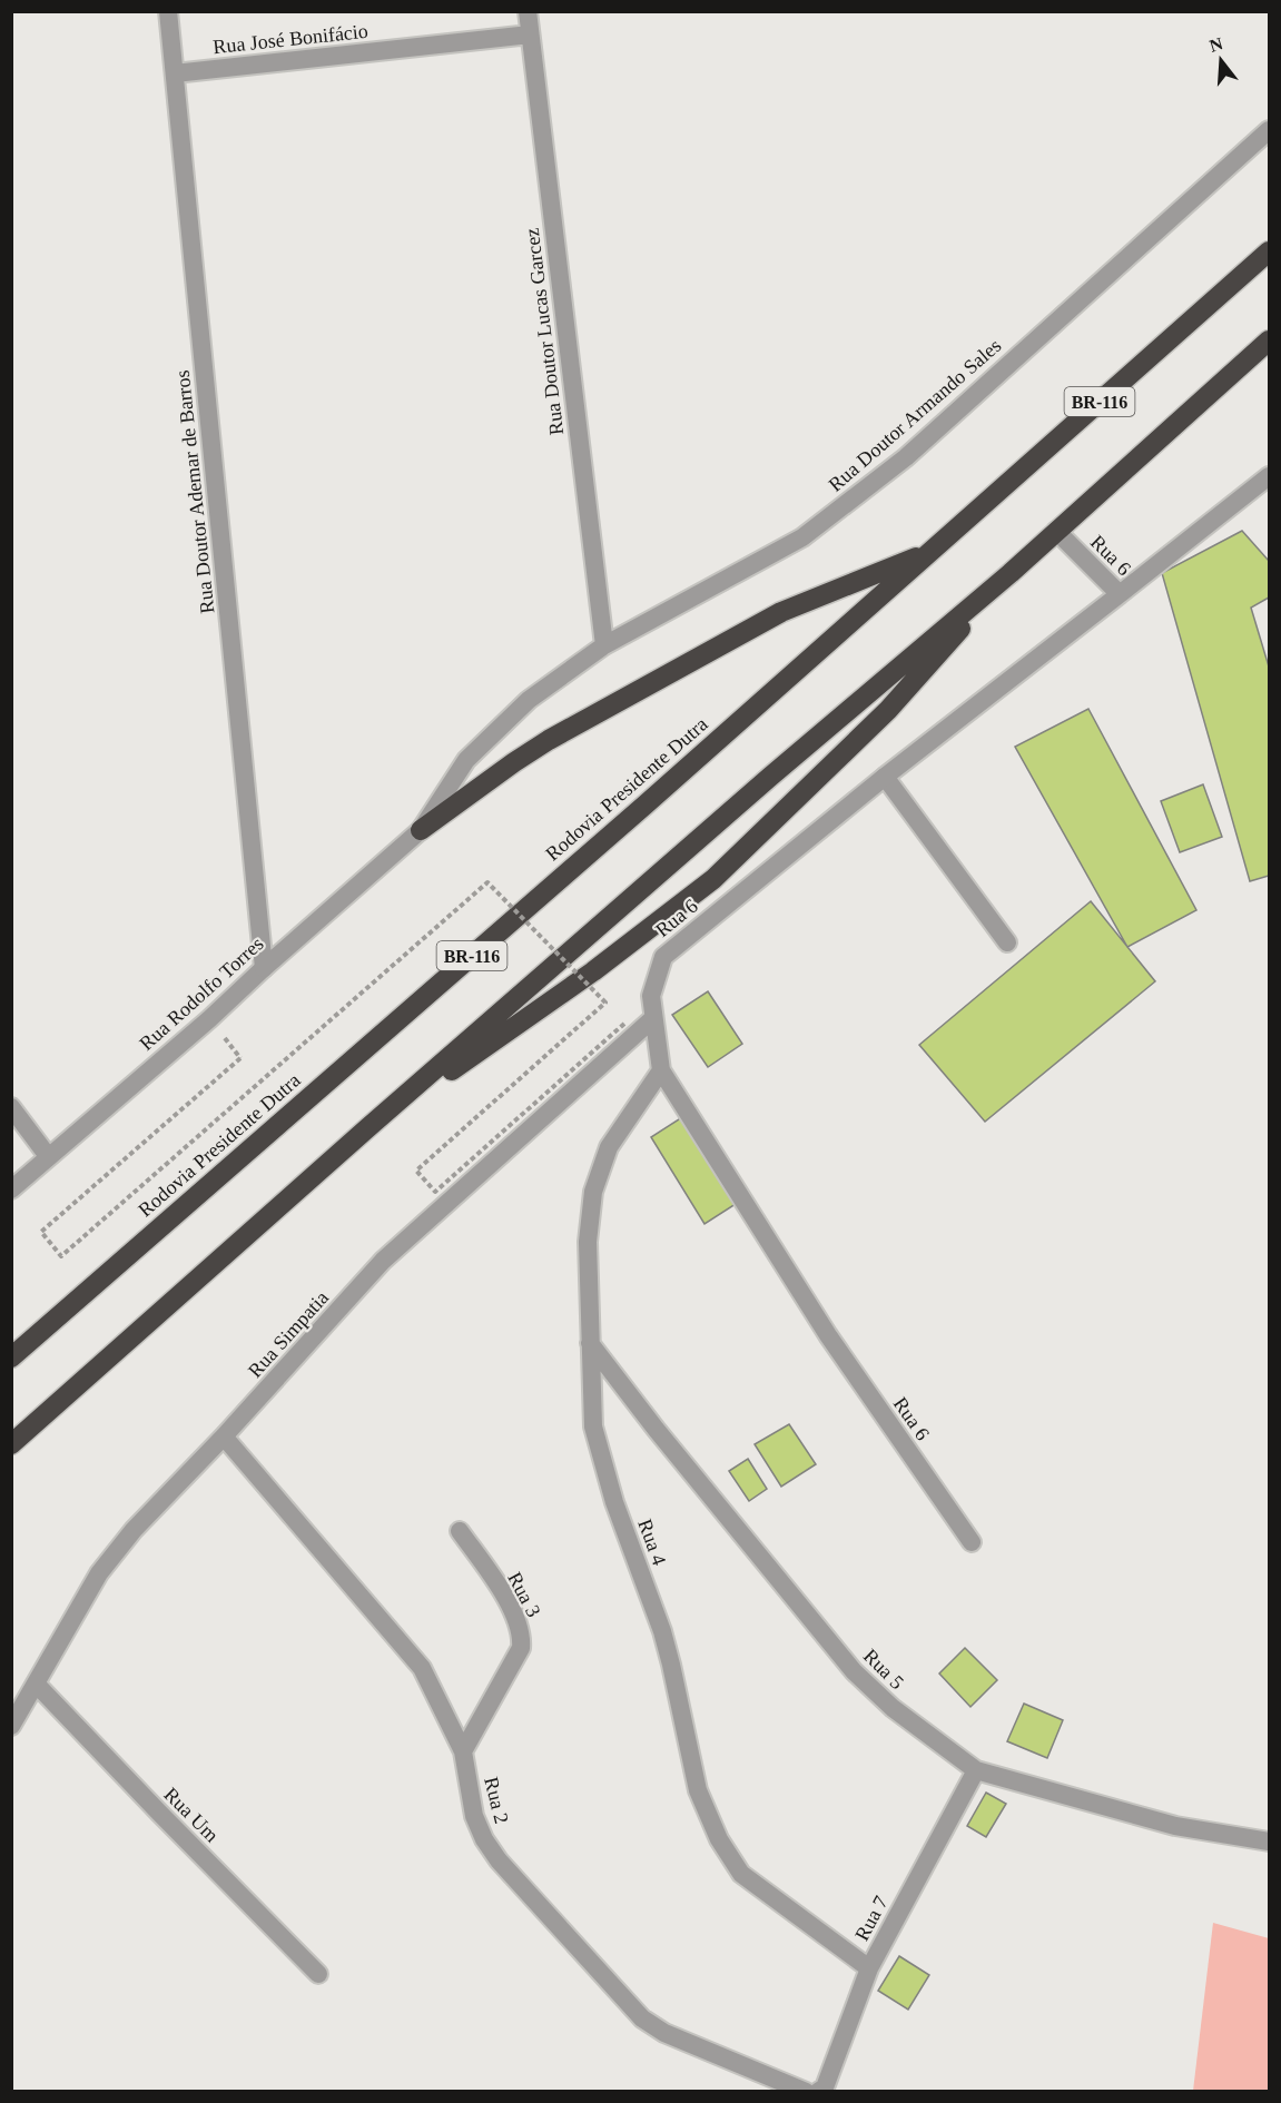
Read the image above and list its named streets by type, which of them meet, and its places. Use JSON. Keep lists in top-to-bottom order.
{
  "streets": {
    "highway": ["BR-116", "Rodovia Presidente Dutra"],
    "street": [
      "Rua José Bonifácio",
      "Rua Doutor Lucas Garcez",
      "Rua Doutor Armando Sales",
      "Rua Doutor Ademar de Barros",
      "Rua 6",
      "Rua Rodolfo Torres",
      "Rua Simpatia",
      "Rua 4",
      "Rua 3",
      "Rua 5",
      "Rua 2",
      "Rua Um",
      "Rua 7"
    ]
  },
  "crossings": [
    ["Rua José Bonifácio", "Rua Doutor Lucas Garcez"],
    ["Rua José Bonifácio", "Rua Doutor Ademar de Barros"],
    ["Rua Doutor Lucas Garcez", "Rua Doutor Armando Sales"],
    ["BR-116", "Rua 6"],
    ["Rua Doutor Armando Sales", "Rua Rodolfo Torres"],
    ["Rua Doutor Ademar de Barros", "Rua Rodolfo Torres"],
    ["Rua 6", "Rua Simpatia"],
    ["Rua 6", "Rua 4"],
    ["Rua Simpatia", "Rua 2"],
    ["Rua Simpatia", "Rua Um"],
    ["Rua 4", "Rua 5"],
    ["Rua 4", "Rua 7"],
    ["Rua 3", "Rua 2"],
    ["Rua 5", "Rua 7"]
  ],
  "north": "top"
}
